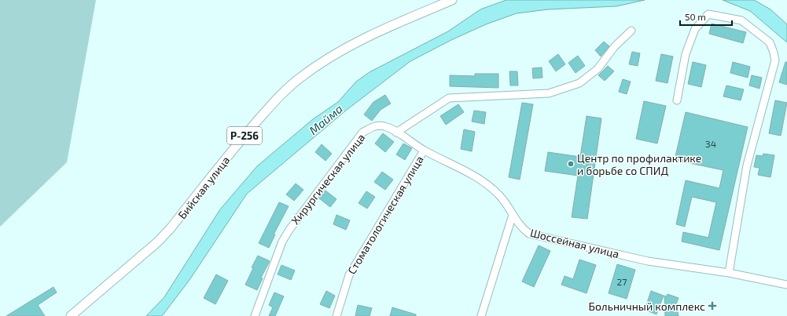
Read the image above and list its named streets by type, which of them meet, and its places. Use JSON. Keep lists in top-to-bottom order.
{
  "streets": {
    "main road": ["Р-256", "Бийская улица"],
    "street": ["Хирургическая улица", "Стоматологическая улица", "Шоссейная улица"]
  },
  "crossings": [
    ["Хирургическая улица", "Шоссейная улица"],
    ["Стоматологическая улица", "Шоссейная улица"]
  ],
  "water": ["Майма"],
  "places": {
    "other": ["Центр по профилактике и борьбе со СПИД"],
    "health": ["Больничный комплекс"]
  },
  "house_numbers": ["34", "27"],
  "scale_bar": "50 m"
}
